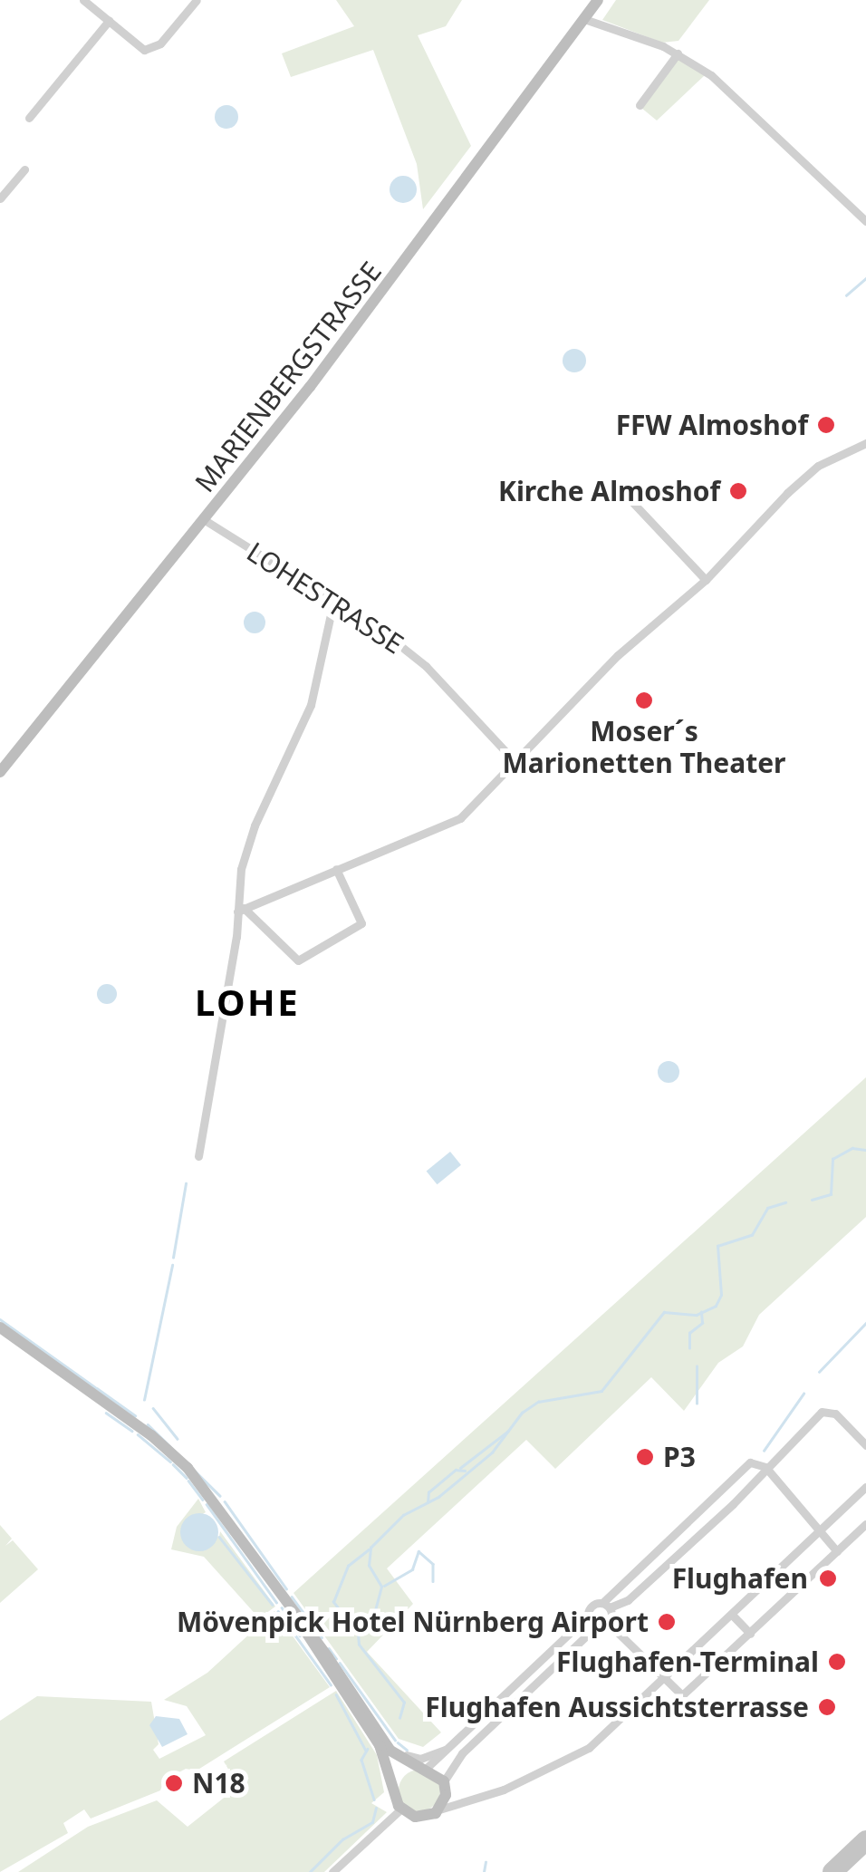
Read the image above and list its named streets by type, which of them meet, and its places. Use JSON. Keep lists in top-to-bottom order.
{
  "streets": {
    "main road": ["MARIENBERGSTRASSE"],
    "street": ["LOHESTRASSE"]
  },
  "crossings": [
    ["MARIENBERGSTRASSE", "LOHESTRASSE"]
  ],
  "districts": ["LOHE"],
  "places": [
    "FFW Almoshof",
    "Kirche Almoshof",
    "Moser´s Marionetten Theater",
    "P3",
    "Flughafen",
    "Mövenpick Hotel Nürnberg Airport",
    "Flughafen-Terminal",
    "Flughafen Aussichtsterrasse",
    "N18"
  ]
}
